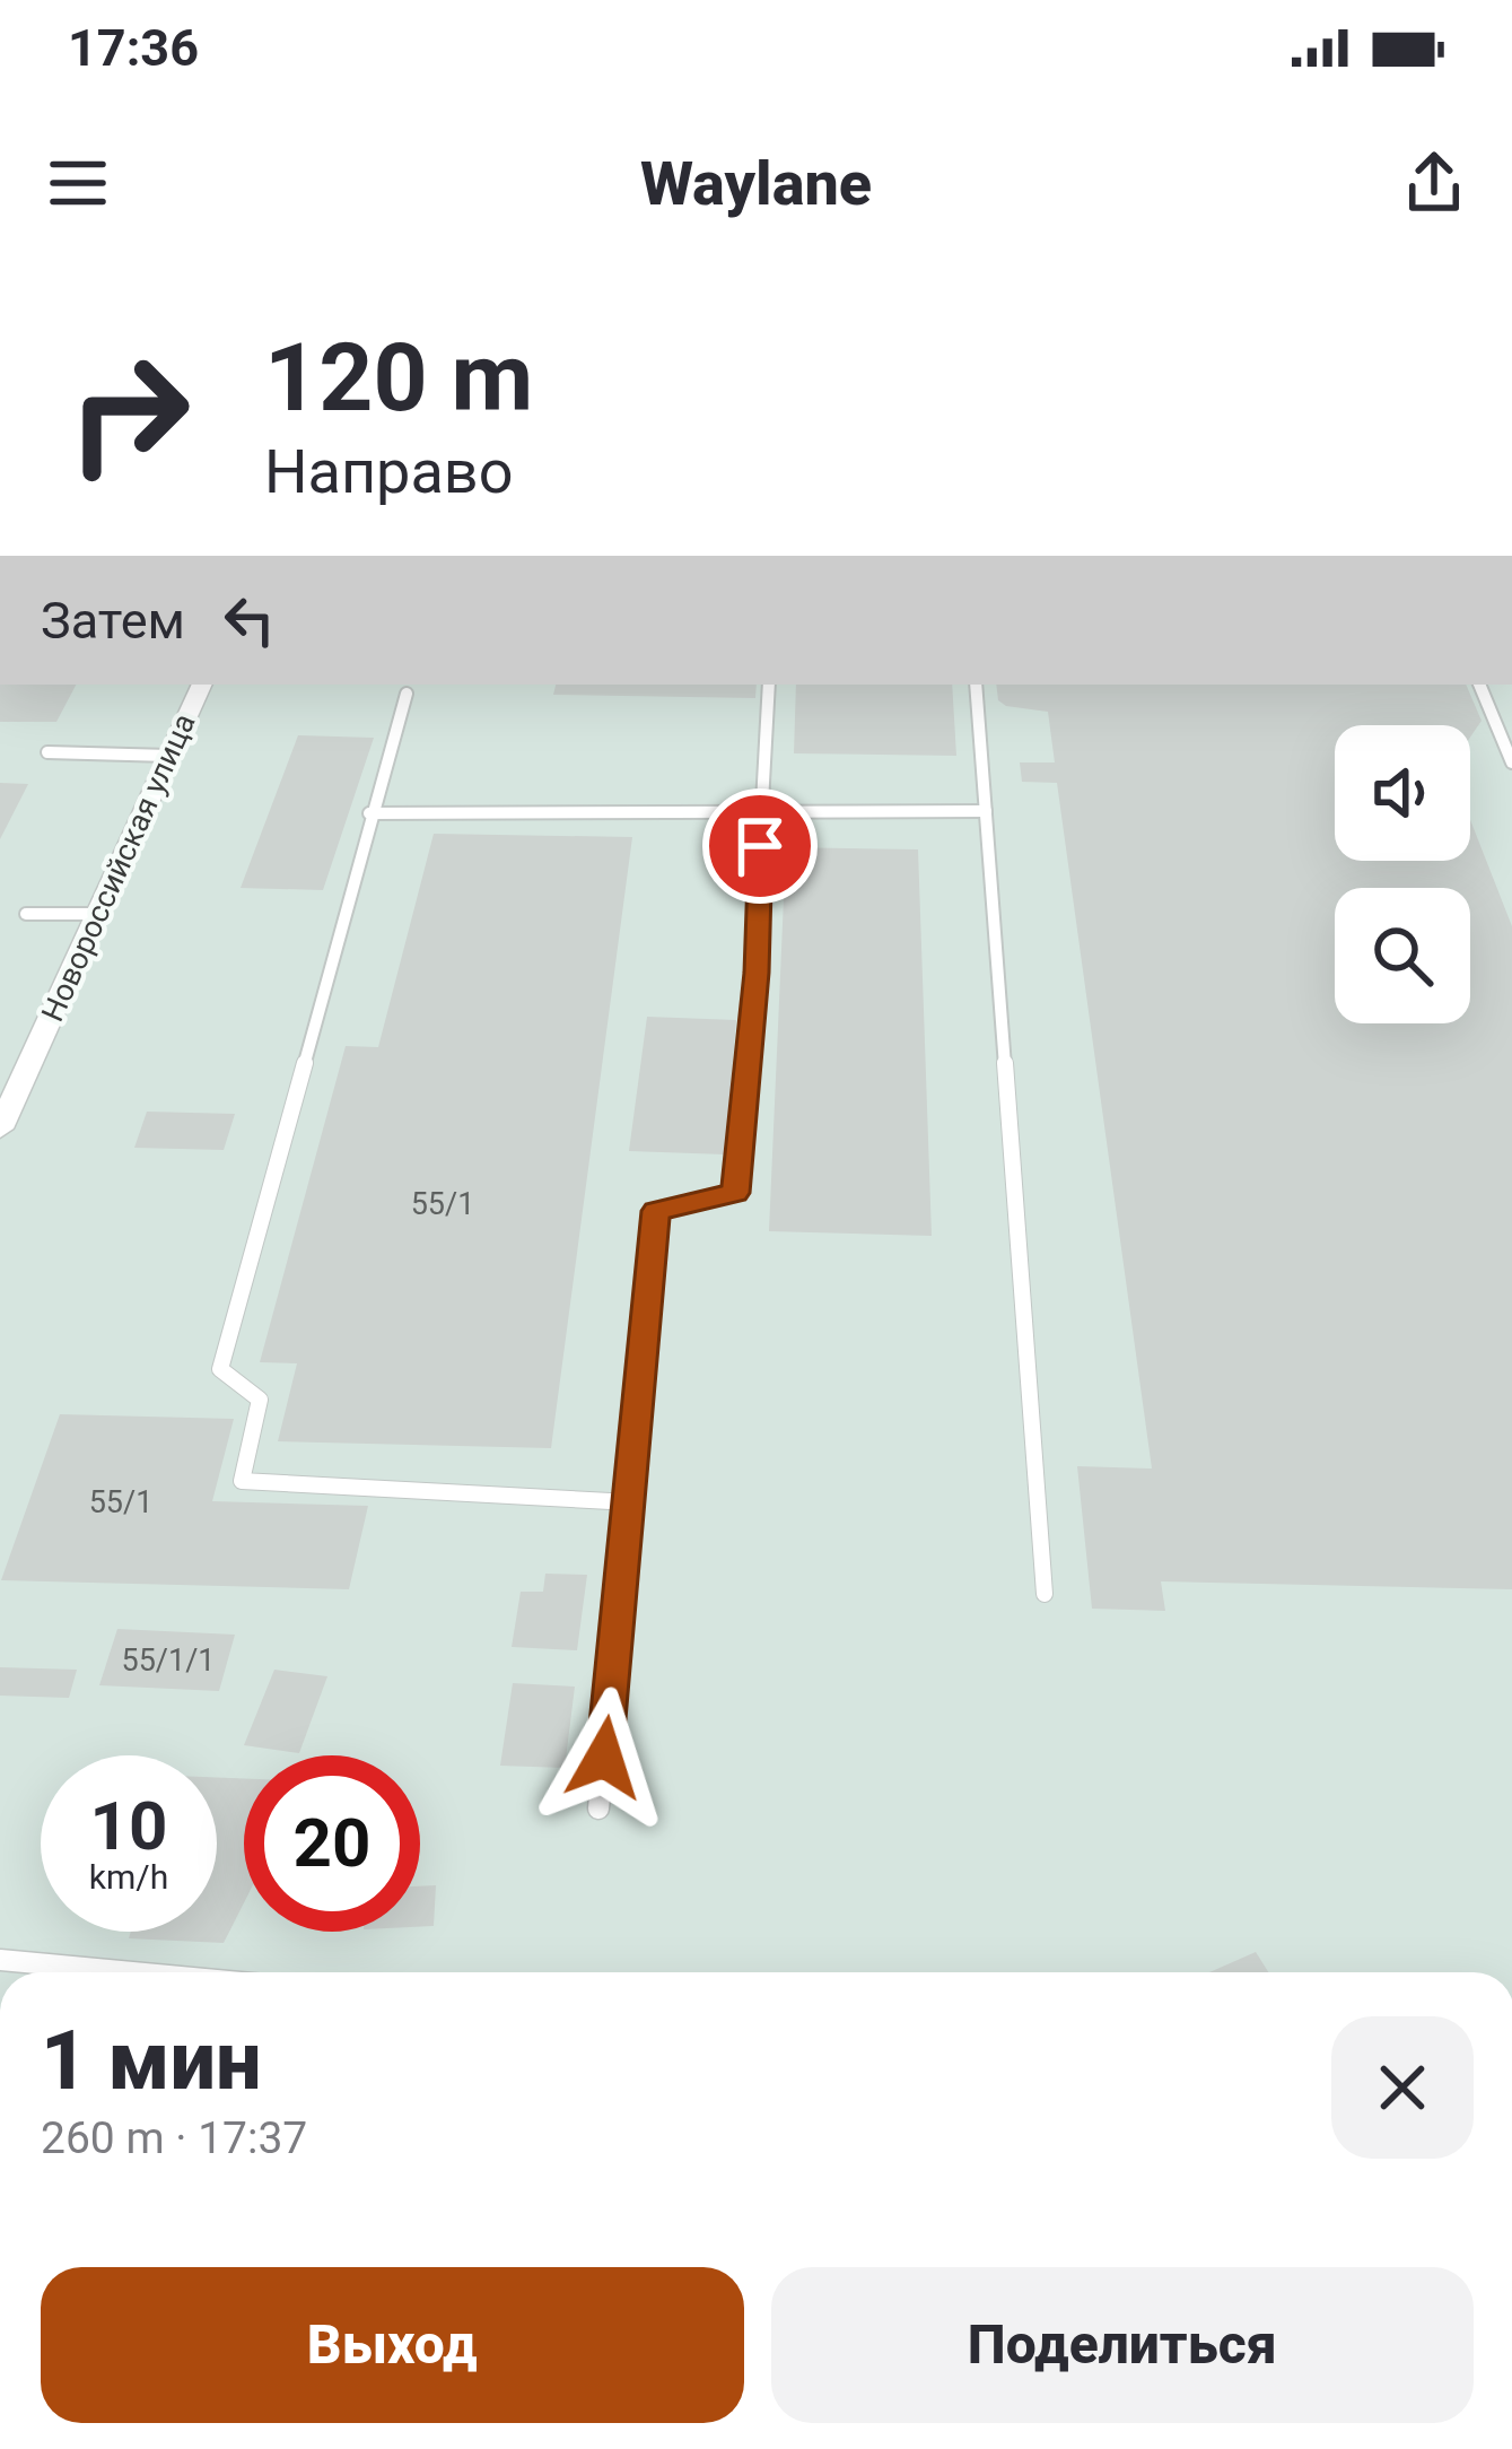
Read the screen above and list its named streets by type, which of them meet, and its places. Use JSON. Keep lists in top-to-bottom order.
{
  "streets": {
    "street": ["Новороссийская улица"]
  },
  "house_numbers": ["55/1", "55/1", "55/1/1"],
  "page": {
    "status": "17:36",
    "header": "Waylane",
    "turn": ["120 m", "Направо"],
    "then": "Затем",
    "speed": "10 km/h",
    "limit": "20",
    "heading": ["1 мин", "260 m · 17:37"],
    "buttons": ["Выход", "Поделиться"]
  }
}
